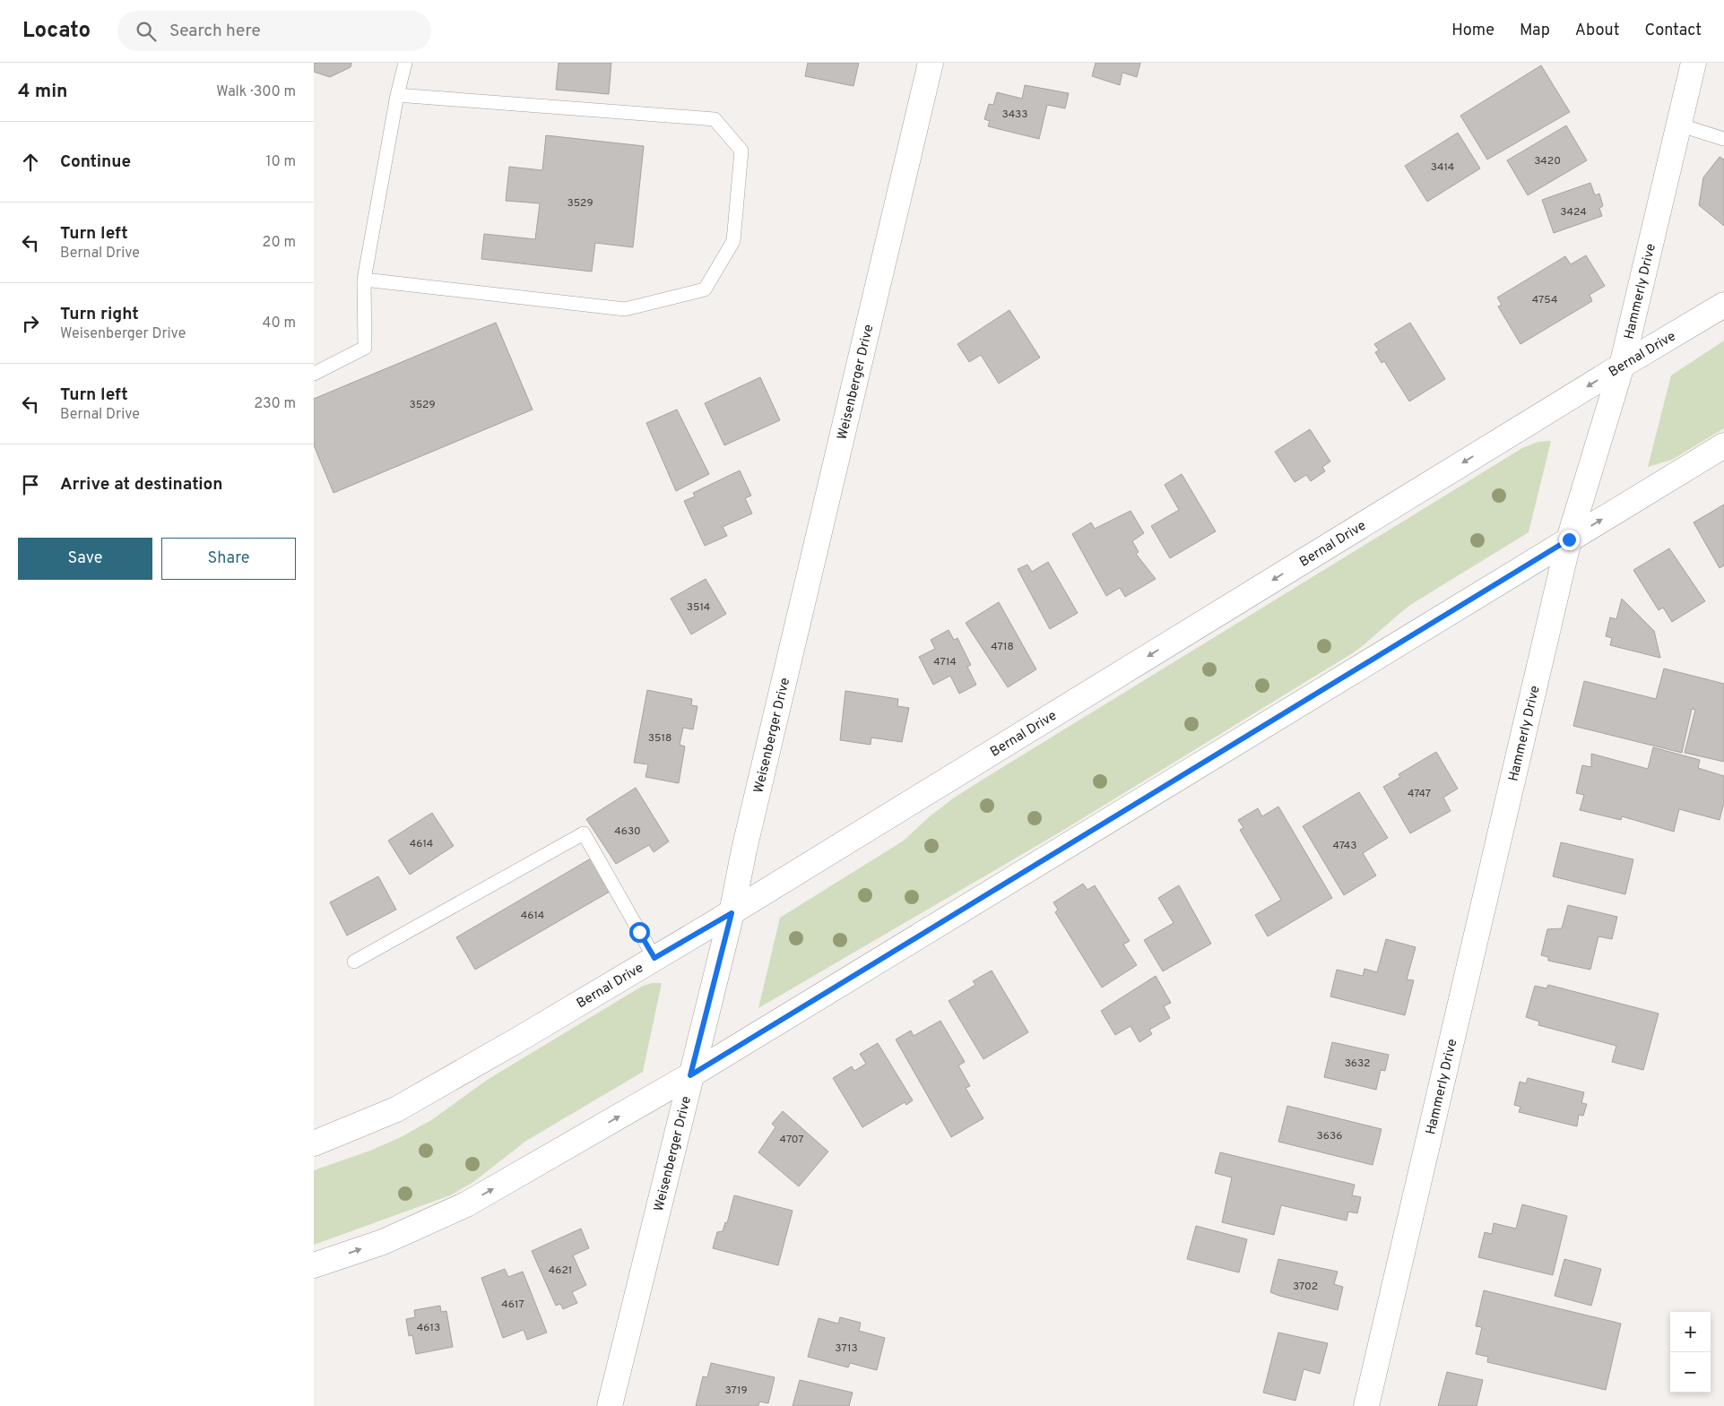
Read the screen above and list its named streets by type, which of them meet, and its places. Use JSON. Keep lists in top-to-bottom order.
{
  "streets": {
    "street": ["Hammerly Drive", "Bernal Drive", "Weisenberger Drive"]
  },
  "crossings": [
    ["Hammerly Drive", "Bernal Drive"],
    ["Bernal Drive", "Weisenberger Drive"]
  ],
  "house_numbers": [
    "3433",
    "3420",
    "3414",
    "3529",
    "3424",
    "4754",
    "3529",
    "3514",
    "4718",
    "4714",
    "3518",
    "4747",
    "4630",
    "4614",
    "4743",
    "4614",
    "3632",
    "3636",
    "4707",
    "4621",
    "3702",
    "4617",
    "4613",
    "3713",
    "3719"
  ],
  "page": {
    "header": "Locato",
    "search": "Search here",
    "nav": [
      "Home",
      "Map",
      "About",
      "Contact"
    ],
    "heading": ["4 min", "Walk · 300 m"],
    "list": [
      ["Continue", "10 m"],
      ["Turn left", "Bernal Drive", "20 m"],
      ["Turn right", "Weisenberger Drive", "40 m"],
      ["Turn left", "Bernal Drive", "230 m"],
      "Arrive at destination"
    ],
    "buttons": ["Save", "Share"],
    "map_buttons": ["+", "−"]
  }
}
